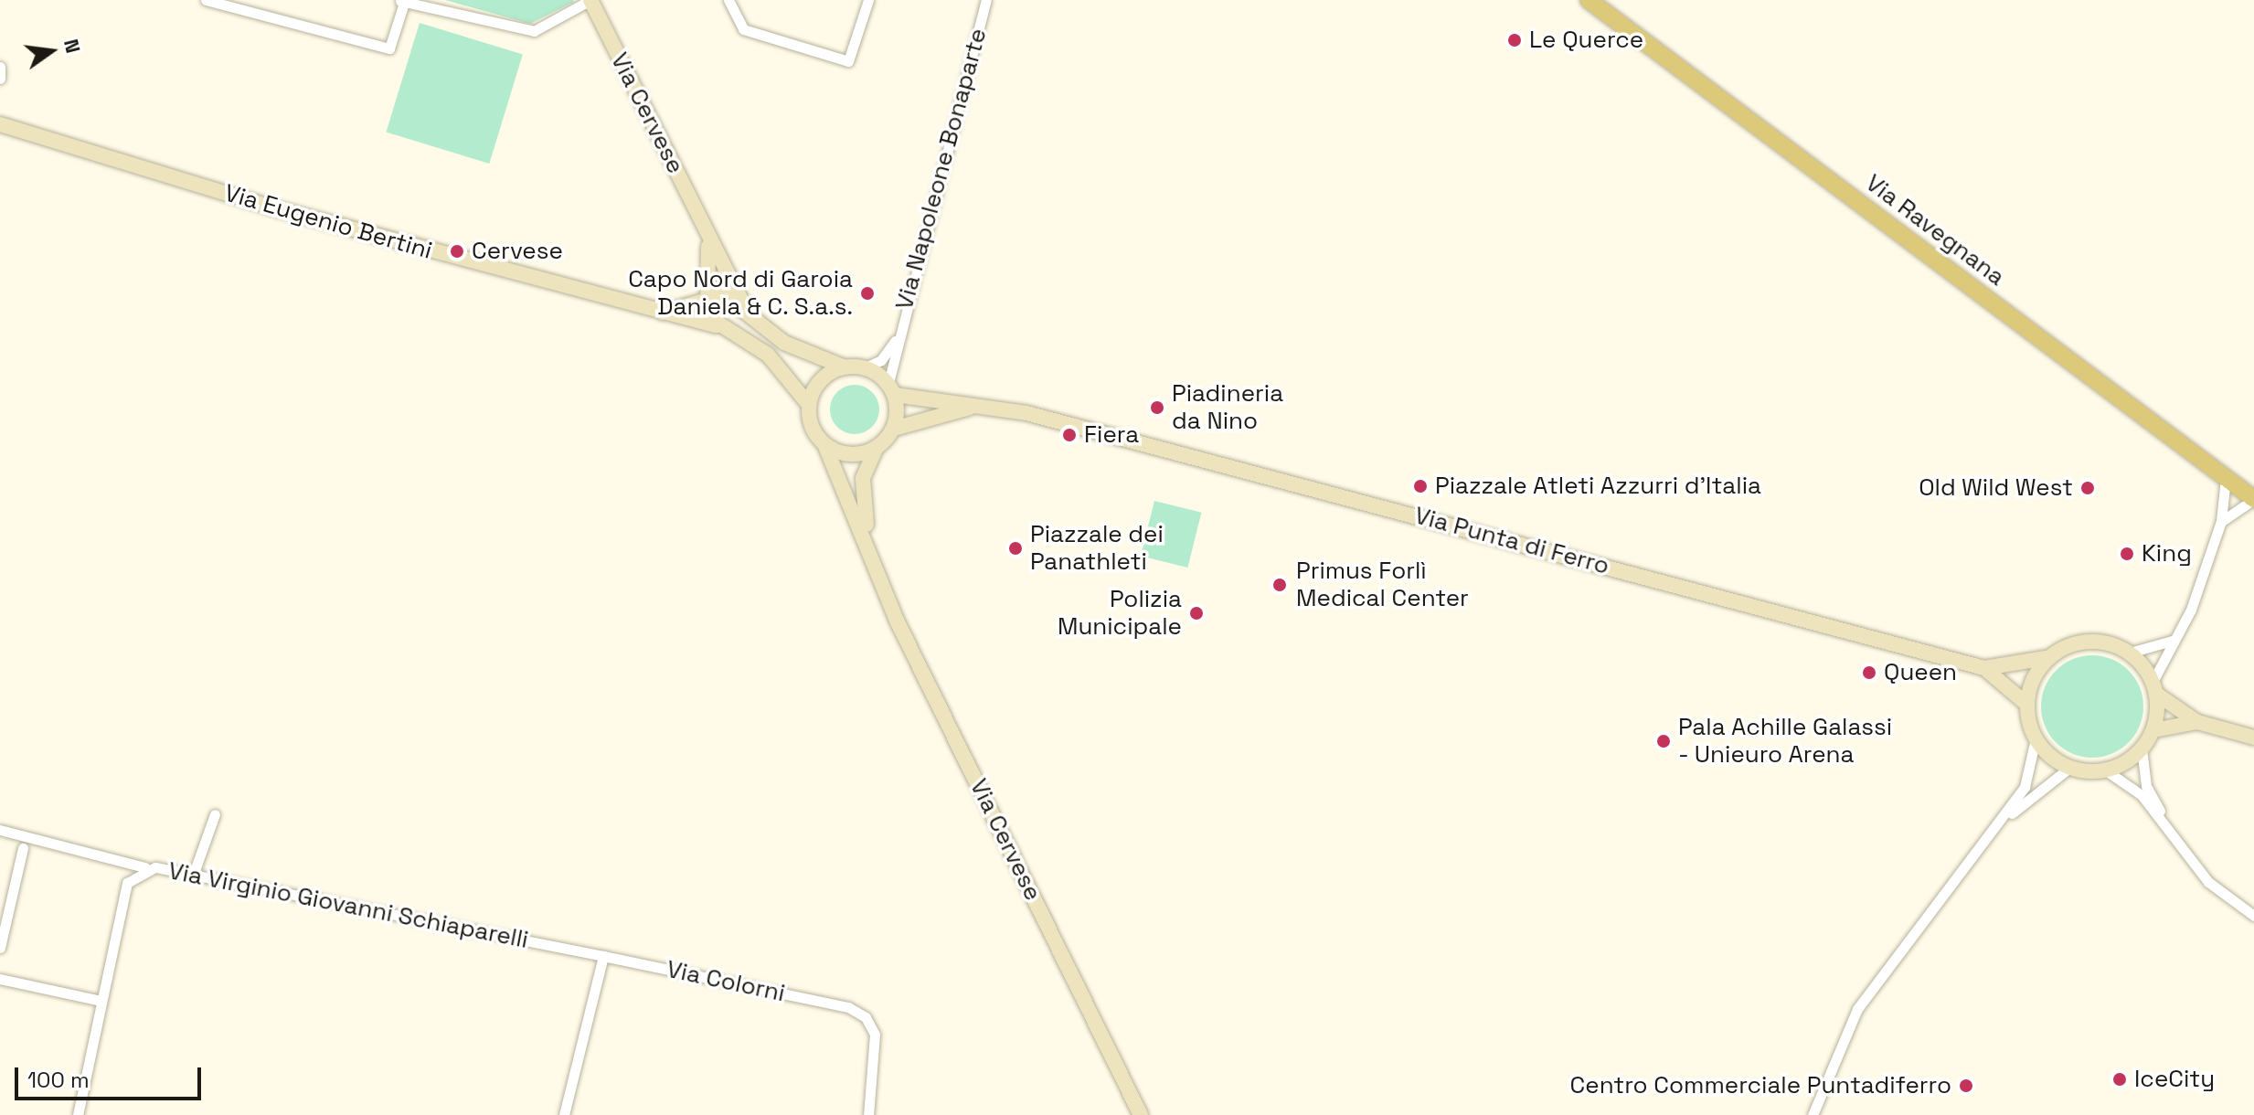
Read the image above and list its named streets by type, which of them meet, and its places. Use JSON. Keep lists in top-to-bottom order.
{
  "streets": {
    "main road": ["Via Ravegnana"],
    "street": [
      "Via Cervese",
      "Via Napoleone Bonaparte",
      "Via Eugenio Bertini",
      "Via Punta di Ferro",
      "Via Virginio Giovanni Schiaparelli",
      "Via Colorni"
    ]
  },
  "crossings": [
    ["Via Cervese", "Via Napoleone Bonaparte"],
    ["Via Cervese", "Via Eugenio Bertini"],
    ["Via Cervese", "Via Punta di Ferro"],
    ["Via Napoleone Bonaparte", "Via Punta di Ferro"],
    ["Via Virginio Giovanni Schiaparelli", "Via Colorni"]
  ],
  "places": [
    "Le Querce",
    "Cervese",
    "Capo Nord di Garoia Daniela & C. S.a.s.",
    "Piadineria da Nino",
    "Fiera",
    "Piazzale Atleti Azzurri d'Italia",
    "Old Wild West",
    "Piazzale dei Panathleti",
    "King",
    "Primus Forlì Medical Center",
    "Polizia Municipale",
    "Queen",
    "Pala Achille Galassi - Unieuro Arena",
    "IceCity",
    "Centro Commerciale Puntadiferro"
  ],
  "scale_bar": "100 m",
  "north": "right"
}
